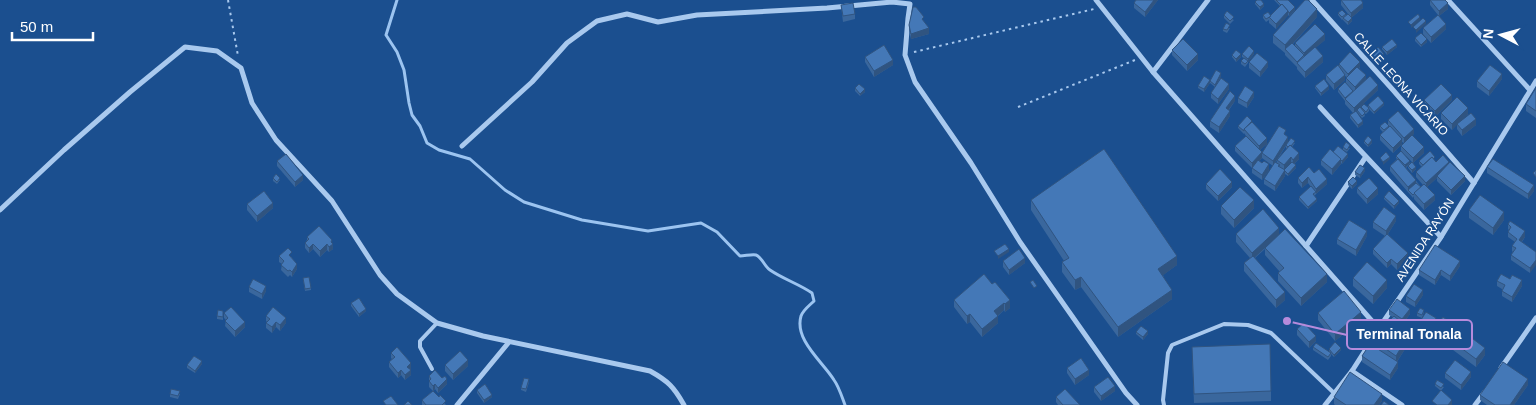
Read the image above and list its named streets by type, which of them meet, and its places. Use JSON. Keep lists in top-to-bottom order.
{
  "streets": {
    "street": ["CALLE LEONA VICARIO", "AVENIDA RAYÓN"]
  },
  "crossings": [
    ["CALLE LEONA VICARIO", "AVENIDA RAYÓN"]
  ],
  "places": ["Terminal Tonala"],
  "scale_bar": "50 m",
  "north": "left"
}
